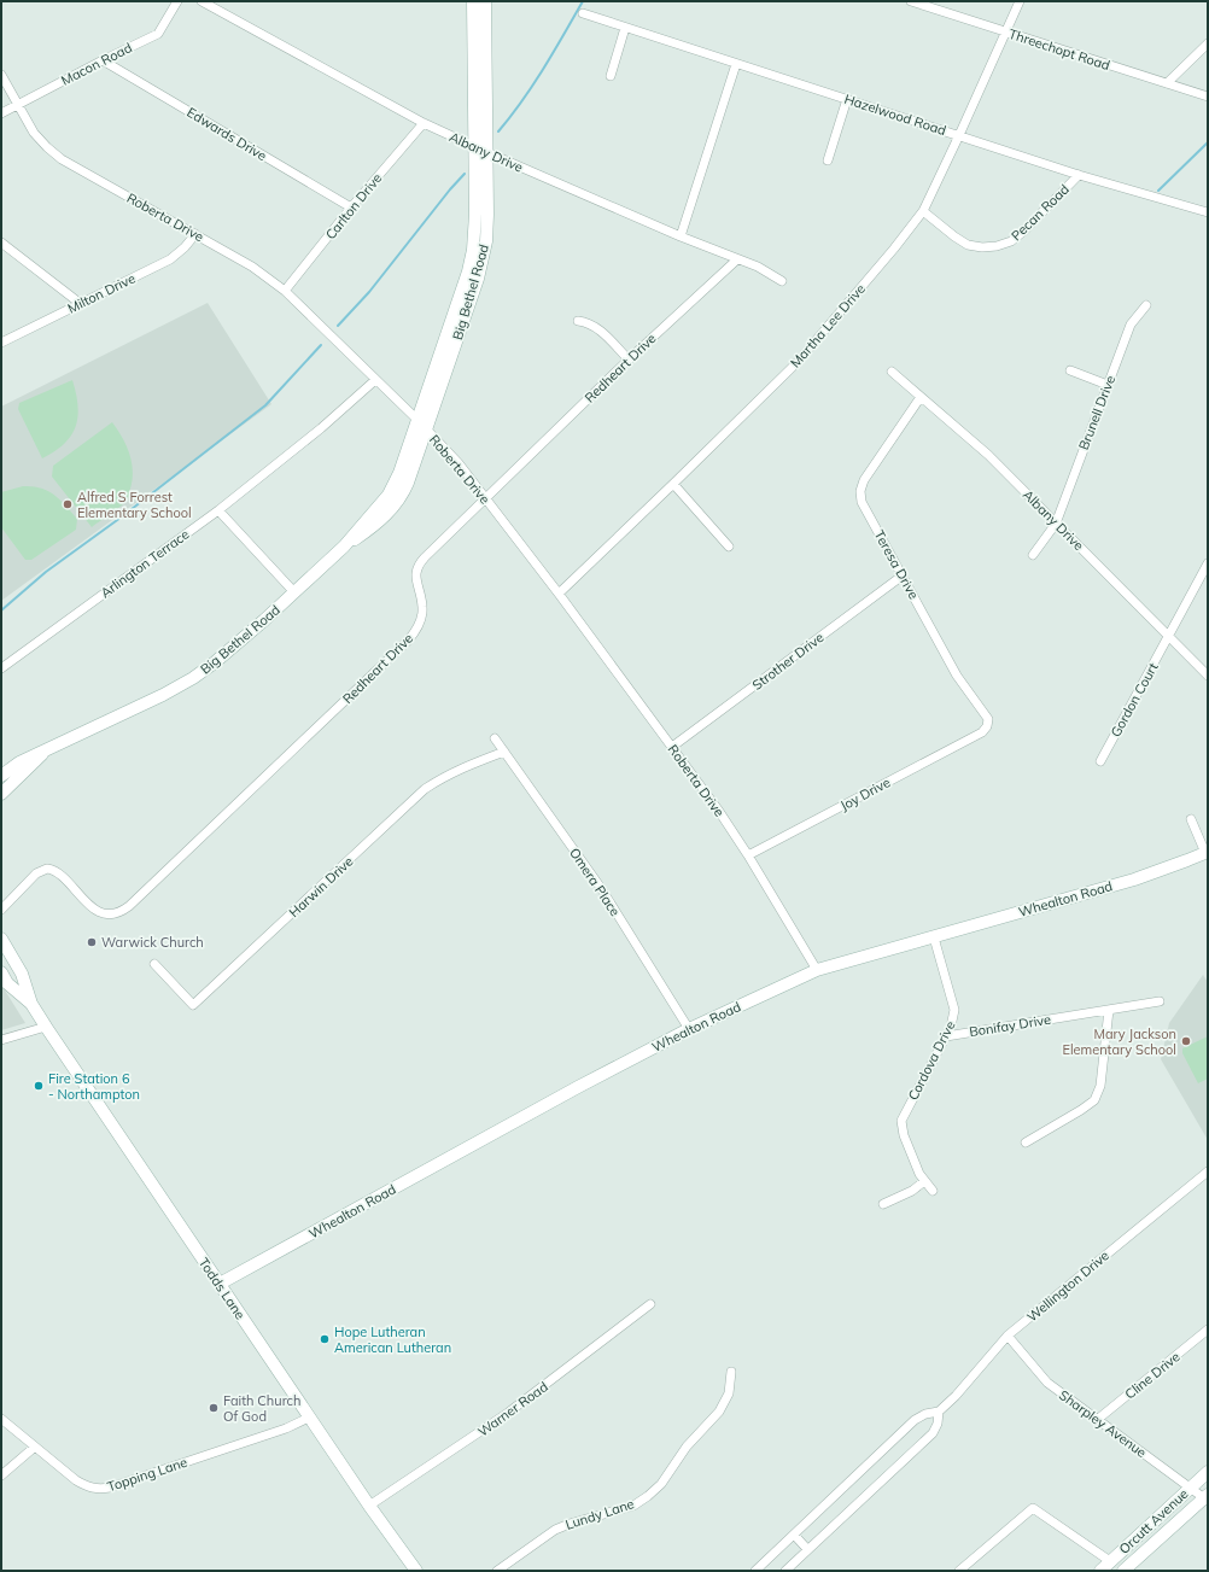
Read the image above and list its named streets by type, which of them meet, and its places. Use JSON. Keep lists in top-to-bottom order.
{
  "streets": {
    "main road": [
      "Big Bethel Road",
      "Whealton Road",
      "Todds Lane",
      "Orcutt Avenue"
    ],
    "street": [
      "Threechopt Road",
      "Macon Road",
      "Hazelwood Road",
      "Edwards Drive",
      "Albany Drive",
      "Carlton Drive",
      "Pecan Road",
      "Roberta Drive",
      "Milton Drive",
      "Martha Lee Drive",
      "Redheart Drive",
      "Brunell Drive",
      "Arlington Terrace",
      "Teresa Drive",
      "Strother Drive",
      "Gordon Court",
      "Joy Drive",
      "Omera Place",
      "Harwin Drive",
      "Bonifay Drive",
      "Cordova Drive",
      "Wellington Drive",
      "Cline Drive",
      "Warner Road",
      "Sharpley Avenue",
      "Topping Lane",
      "Lundy Lane"
    ]
  },
  "crossings": [
    ["Threechopt Road", "Martha Lee Drive"],
    ["Macon Road", "Edwards Drive"],
    ["Macon Road", "Roberta Drive"],
    ["Hazelwood Road", "Pecan Road"],
    ["Hazelwood Road", "Martha Lee Drive"],
    ["Edwards Drive", "Carlton Drive"],
    ["Albany Drive", "Carlton Drive"],
    ["Albany Drive", "Big Bethel Road"],
    ["Albany Drive", "Redheart Drive"],
    ["Albany Drive", "Brunell Drive"],
    ["Albany Drive", "Teresa Drive"],
    ["Albany Drive", "Gordon Court"],
    ["Carlton Drive", "Roberta Drive"],
    ["Pecan Road", "Martha Lee Drive"],
    ["Roberta Drive", "Big Bethel Road"],
    ["Roberta Drive", "Milton Drive"],
    ["Roberta Drive", "Martha Lee Drive"],
    ["Roberta Drive", "Redheart Drive"],
    ["Roberta Drive", "Arlington Terrace"],
    ["Roberta Drive", "Strother Drive"],
    ["Roberta Drive", "Joy Drive"],
    ["Roberta Drive", "Whealton Road"],
    ["Teresa Drive", "Strother Drive"],
    ["Teresa Drive", "Joy Drive"],
    ["Omera Place", "Harwin Drive"],
    ["Omera Place", "Whealton Road"],
    ["Whealton Road", "Cordova Drive"],
    ["Whealton Road", "Todds Lane"],
    ["Bonifay Drive", "Cordova Drive"],
    ["Wellington Drive", "Sharpley Avenue"],
    ["Todds Lane", "Warner Road"],
    ["Todds Lane", "Topping Lane"],
    ["Cline Drive", "Sharpley Avenue"],
    ["Sharpley Avenue", "Orcutt Avenue"]
  ],
  "places": [
    "Alfred S Forrest Elementary School",
    "Warwick Church",
    "Mary Jackson Elementary School",
    "Fire Station 6 - Northampton",
    "Hope Lutheran American Lutheran",
    "Faith Church Of God"
  ]
}
